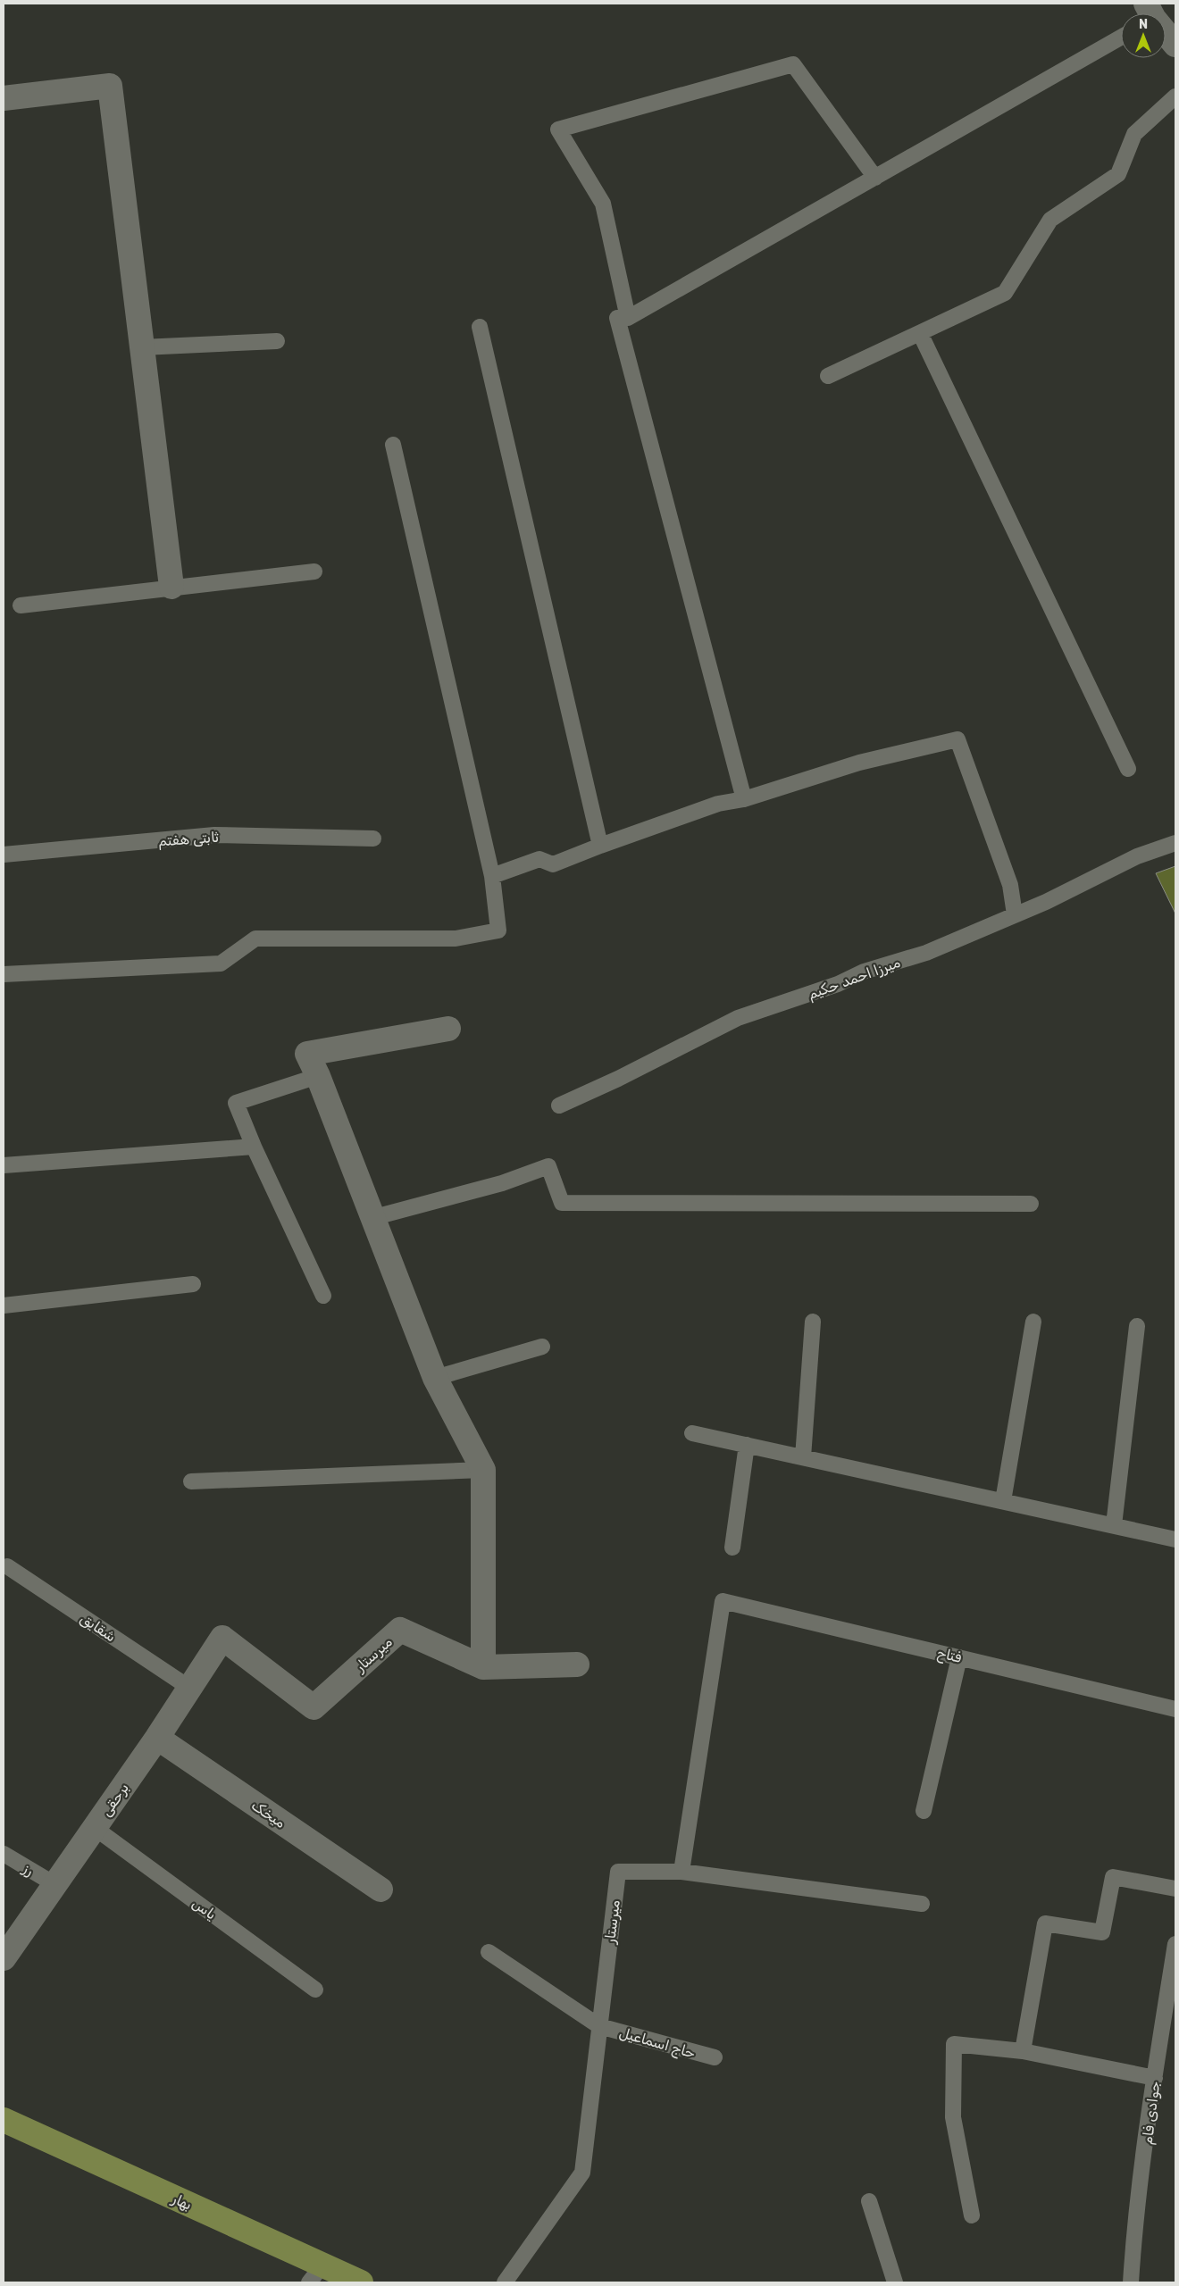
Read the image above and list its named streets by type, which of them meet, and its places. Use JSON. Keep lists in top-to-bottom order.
{
  "streets": {
    "main road": ["بهار"],
    "street": ["میرستار", "برحقی", "میخک"],
    "lane": [
      "ثابتی هفتم",
      "میرزا احمد حکیم",
      "شقایق",
      "فتاح",
      "رز",
      "یاس",
      "حاج اسماعیل",
      "جوادی فام"
    ]
  },
  "crossings": [
    ["شقایق", "برحقی"],
    ["میرستار", "فتاح"],
    ["میرستار", "برحقی"],
    ["میرستار", "حاج اسماعیل"],
    ["برحقی", "میخک"],
    ["برحقی", "رز"],
    ["برحقی", "یاس"]
  ],
  "north": "top"
}
